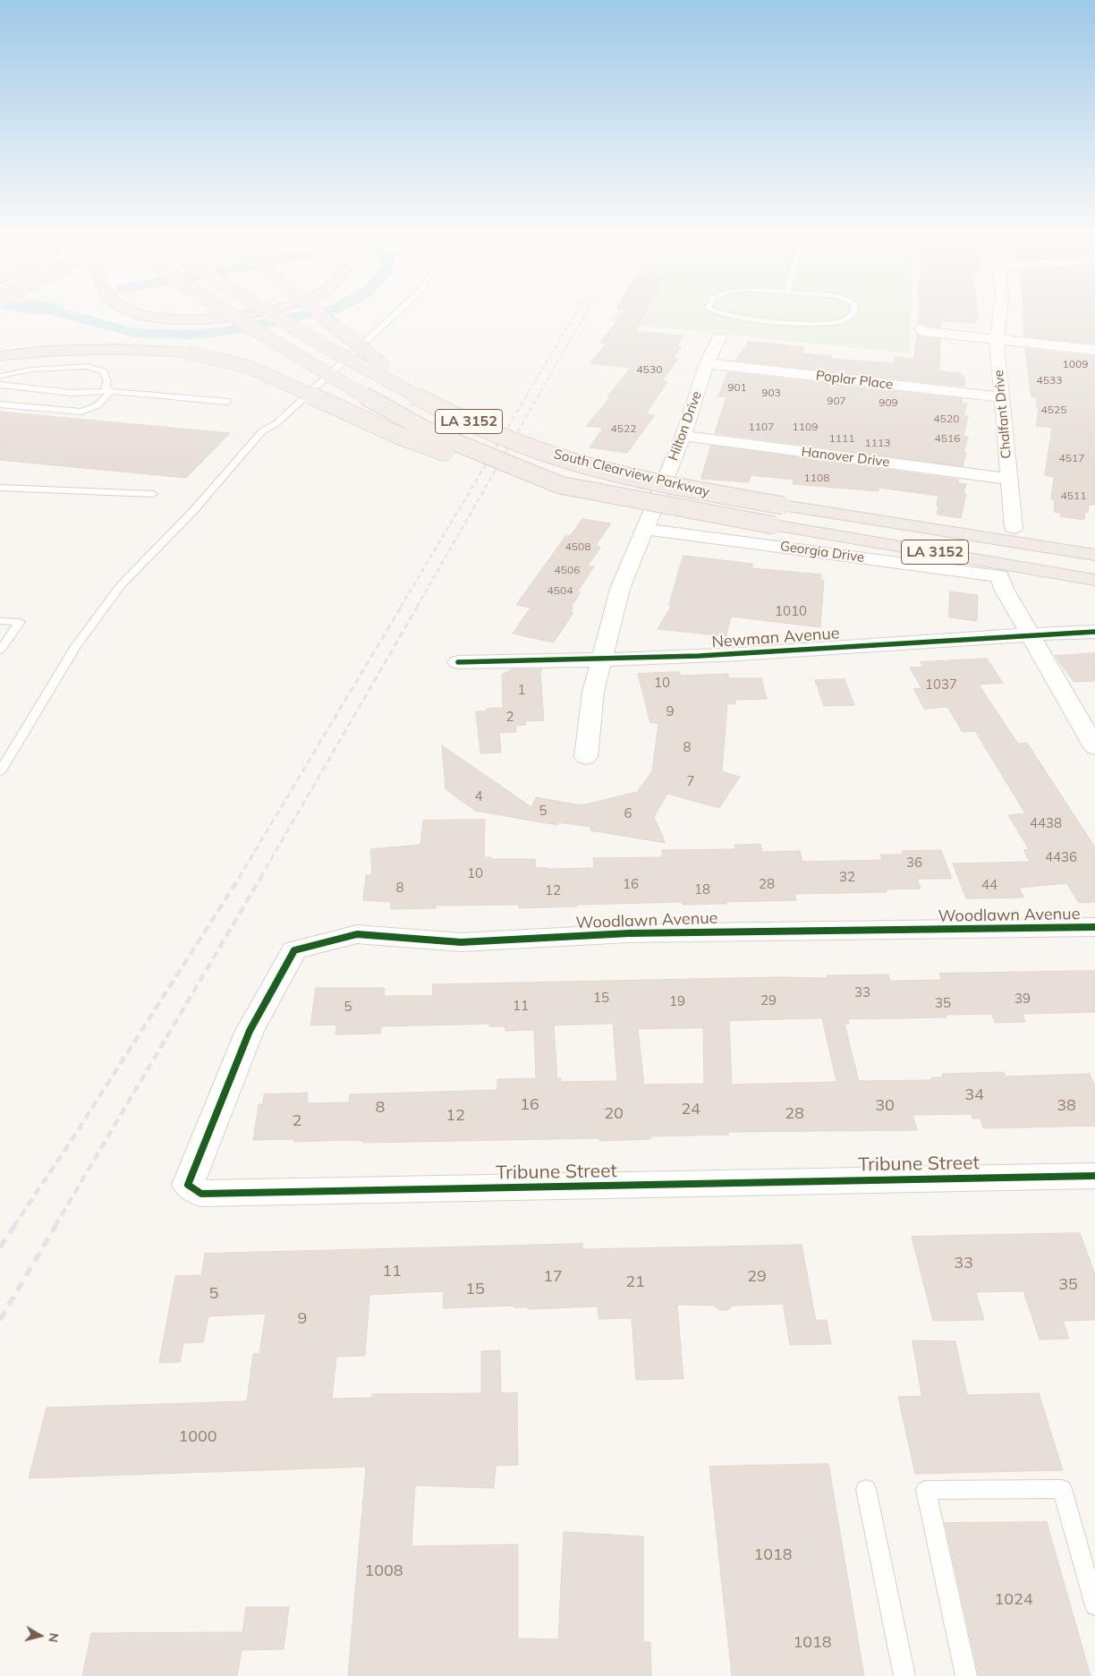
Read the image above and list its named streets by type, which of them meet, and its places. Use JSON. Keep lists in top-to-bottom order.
{
  "streets": {
    "highway": ["LA 3152", "South Clearview Parkway"],
    "street": [
      "Poplar Place",
      "Chalfant Drive",
      "Hilton Drive",
      "Hanover Drive",
      "Georgia Drive",
      "Newman Avenue",
      "Woodlawn Avenue",
      "Tribune Street"
    ]
  },
  "crossings": [
    ["Poplar Place", "Chalfant Drive"],
    ["Poplar Place", "Hilton Drive"],
    ["Chalfant Drive", "Hanover Drive"],
    ["Hilton Drive", "Hanover Drive"],
    ["Hilton Drive", "Georgia Drive"],
    ["Hilton Drive", "Newman Avenue"],
    ["Georgia Drive", "Newman Avenue"],
    ["Woodlawn Avenue", "Tribune Street"]
  ],
  "house_numbers": [
    "1009",
    "4530",
    "4533",
    "901",
    "903",
    "907",
    "909",
    "4525",
    "4520",
    "1107",
    "1109",
    "4522",
    "1111",
    "4516",
    "1113",
    "4517",
    "1108",
    "4511",
    "4508",
    "4506",
    "4504",
    "1010",
    "10",
    "1037",
    "1",
    "9",
    "2",
    "8",
    "7",
    "4",
    "5",
    "6",
    "4438",
    "4436",
    "36",
    "10",
    "32",
    "16",
    "28",
    "44",
    "8",
    "18",
    "12",
    "33",
    "15",
    "39",
    "29",
    "19",
    "35",
    "11",
    "5",
    "34",
    "16",
    "30",
    "38",
    "8",
    "24",
    "20",
    "28",
    "12",
    "2",
    "33",
    "11",
    "17",
    "29",
    "21",
    "35",
    "15",
    "5",
    "9",
    "1000",
    "1018",
    "1008",
    "1024",
    "1018"
  ],
  "north": "right"
}
